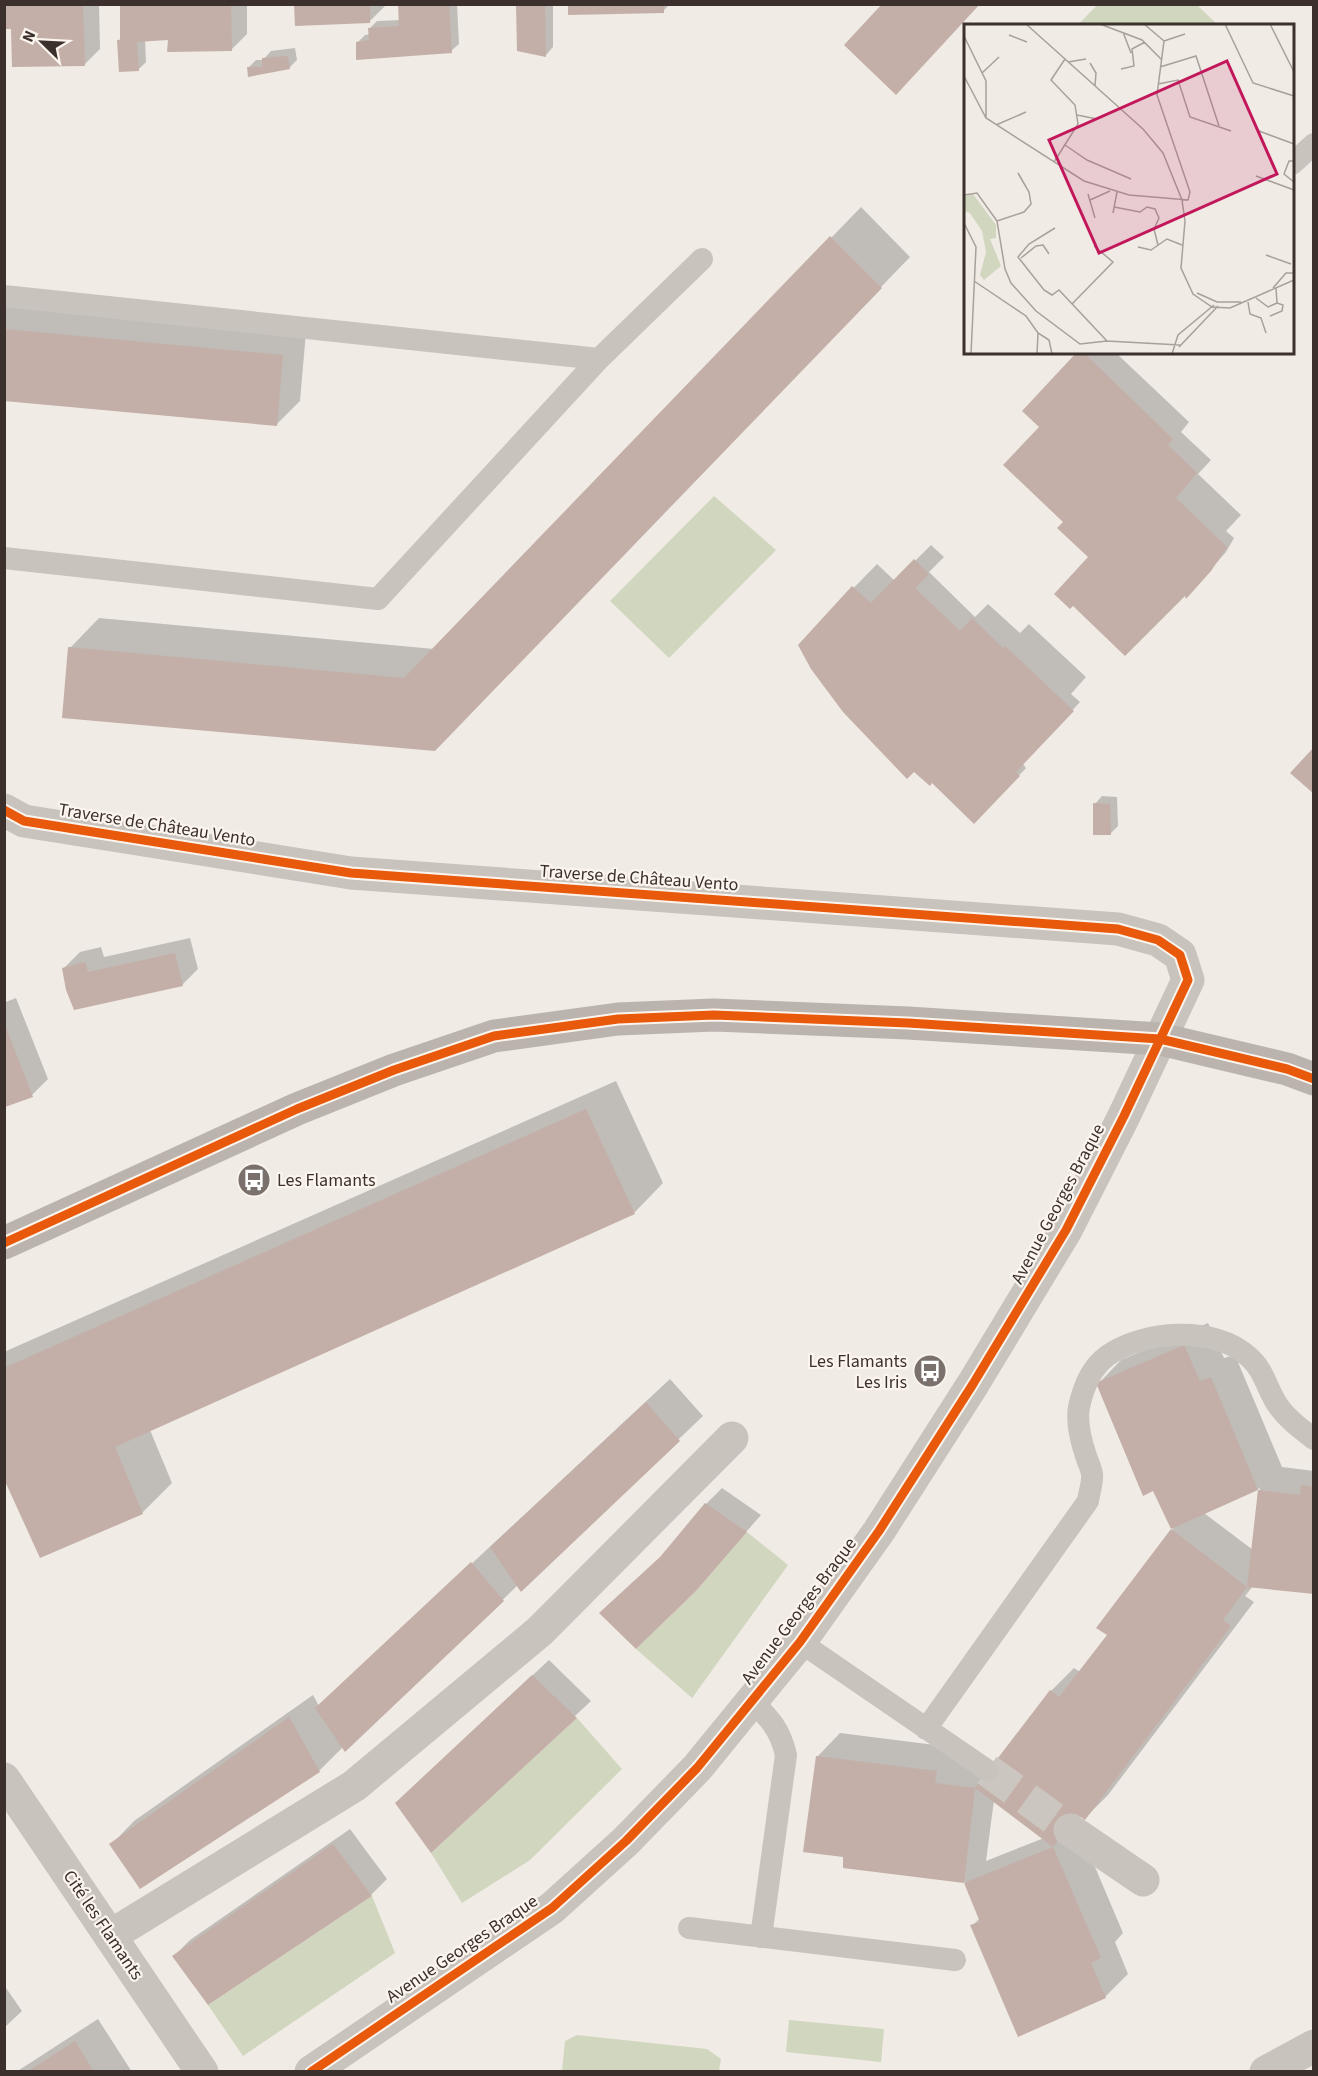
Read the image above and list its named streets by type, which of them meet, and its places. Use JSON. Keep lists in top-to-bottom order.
{
  "streets": {
    "street": ["Traverse de Château Vento", "Avenue Georges Braque", "Cité les Flamants"]
  },
  "crossings": [
    ["Traverse de Château Vento", "Avenue Georges Braque"]
  ],
  "places": {
    "bus stop": ["Les Flamants", "Les Flamants Les Iris"]
  },
  "north": "top left"
}
